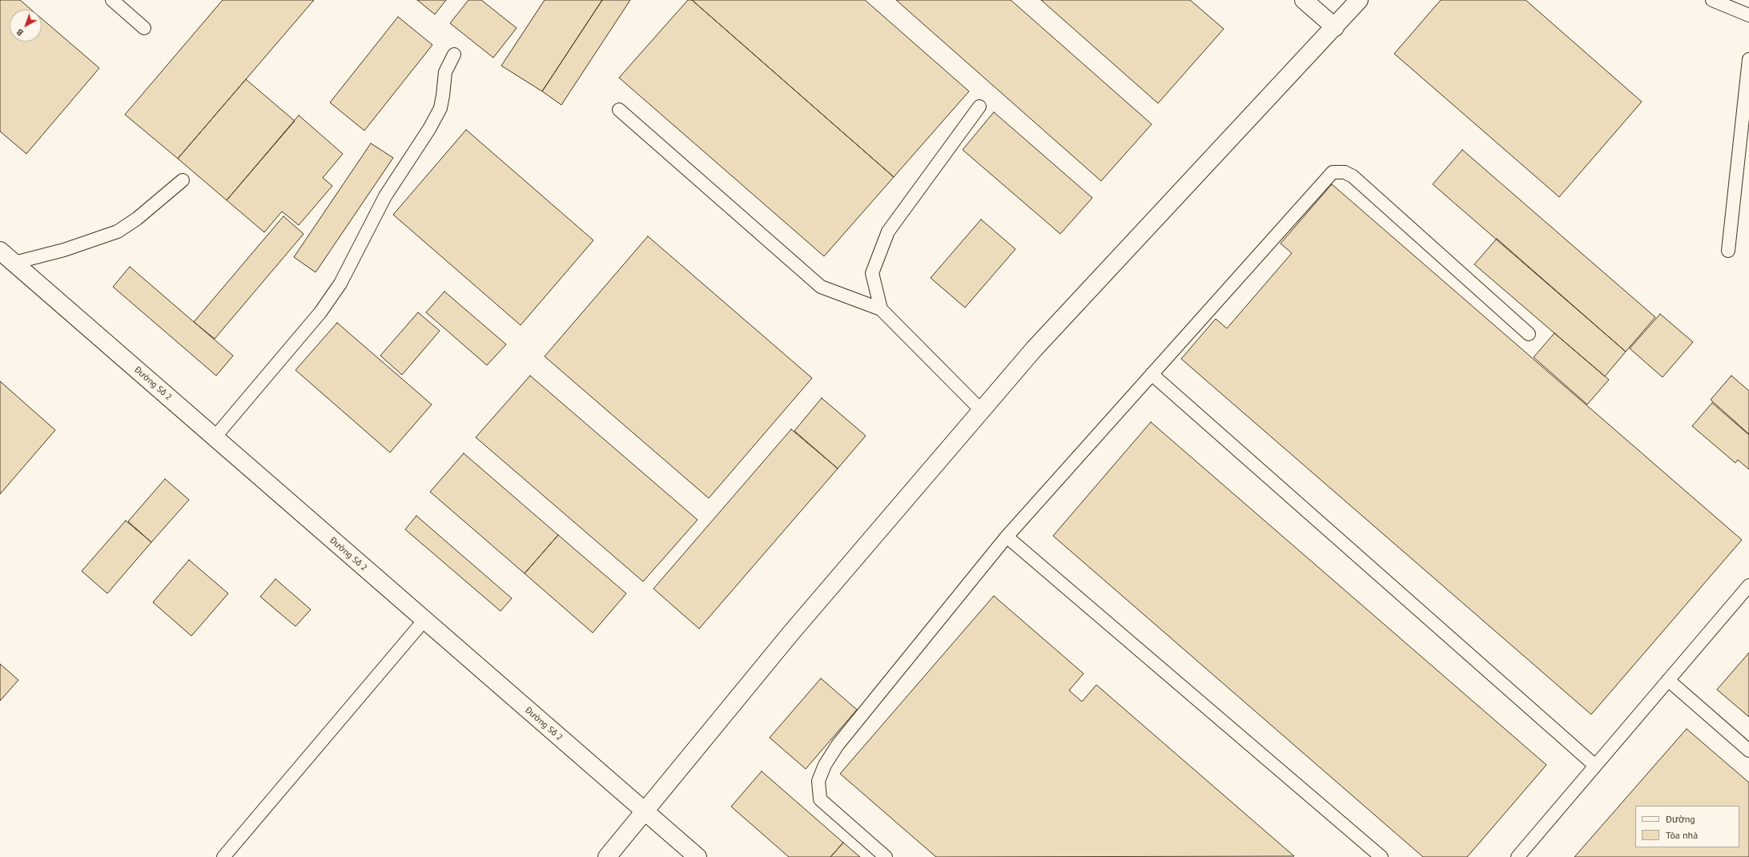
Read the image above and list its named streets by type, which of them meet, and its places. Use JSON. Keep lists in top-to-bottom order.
{
  "streets": {
    "street": ["Đường Số 2"]
  },
  "legend": ["Đường", "Tòa nhà"],
  "north": "bottom left"
}
